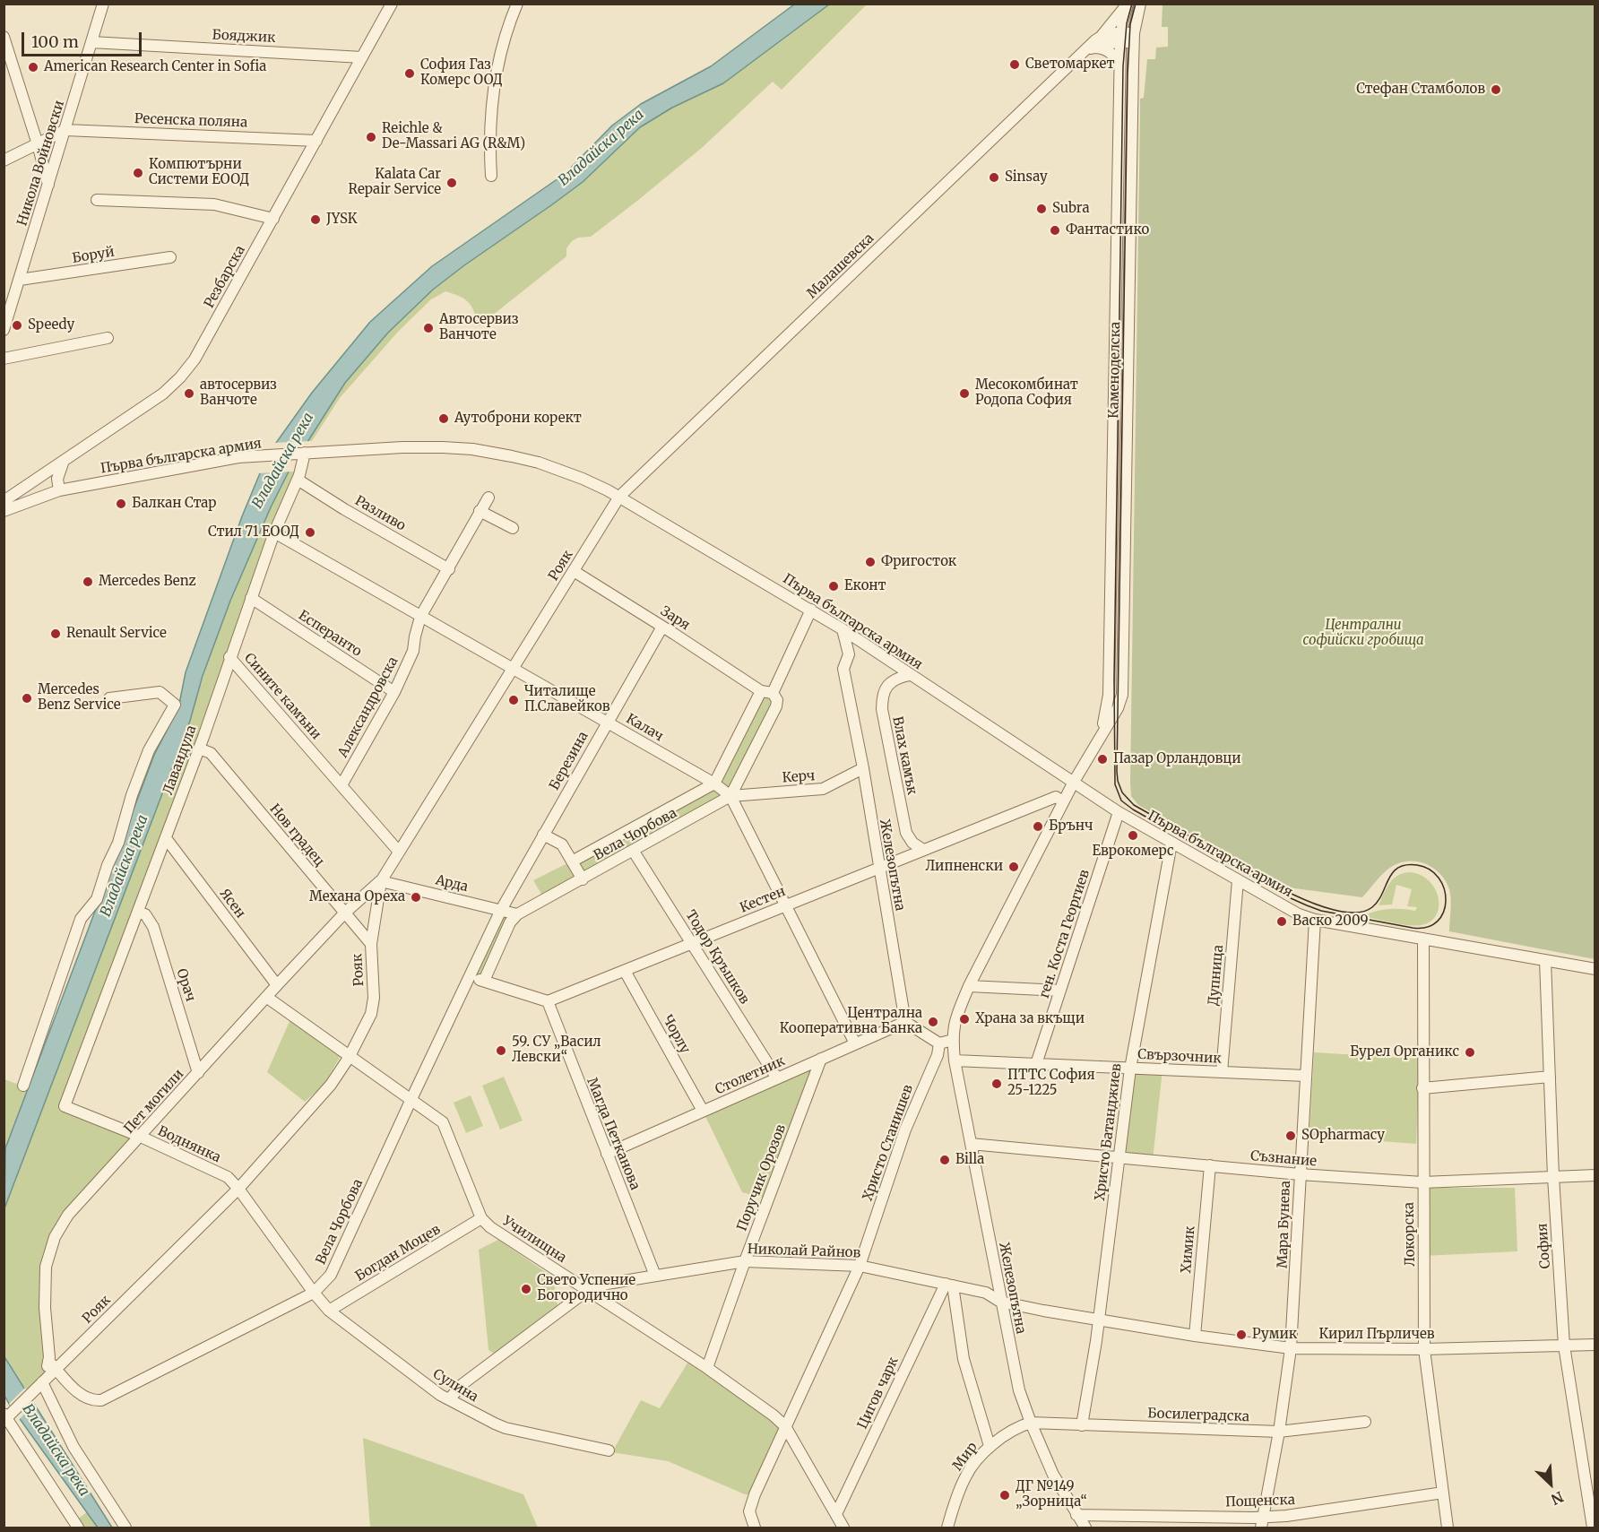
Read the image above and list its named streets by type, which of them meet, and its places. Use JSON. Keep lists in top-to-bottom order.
{
  "streets": {
    "street": [
      "Бояджик",
      "Ресенска поляна",
      "Никола Войновски",
      "Боруй",
      "Малашевска",
      "Резбарска",
      "Каменоделска",
      "Първа българска армия",
      "Разливо",
      "Рояк",
      "Заря",
      "Есперанто",
      "Сините камъни",
      "Александровска",
      "Калач",
      "Влах камък",
      "Лавандула",
      "Березина",
      "Керч",
      "Вела Чорбова",
      "Нов градец",
      "Железопътна",
      "Арда",
      "Кестен",
      "Ясен",
      "ген. Коста Георгиев",
      "Тодор Кръшков",
      "Дупница",
      "Орач",
      "Чорлу",
      "Свързочник",
      "Столетник",
      "Пет могили",
      "Христо Батанджиев",
      "Магда Петканова",
      "Христо Станишев",
      "Воднянка",
      "Съзнание",
      "Поручик Орозов",
      "Мара Бунева",
      "Локорска",
      "Училищна",
      "София",
      "Химик",
      "Николай Райнов",
      "Богдан Моцев",
      "Кирил Пърличев",
      "Сулина",
      "Цигов чарк",
      "Босилеградска",
      "Мир",
      "Пощенска"
    ]
  },
  "crossings": [
    ["Бояджик", "Никола Войновски"],
    ["Бояджик", "Резбарска"],
    ["Ресенска поляна", "Никола Войновски"],
    ["Ресенска поляна", "Резбарска"],
    ["Никола Войновски", "Боруй"],
    ["Малашевска", "Каменоделска"],
    ["Малашевска", "Първа българска армия"],
    ["Малашевска", "Рояк"],
    ["Резбарска", "Първа българска армия"],
    ["Каменоделска", "Първа българска армия"],
    ["Първа българска армия", "Рояк"],
    ["Първа българска армия", "Влах камък"],
    ["Първа българска армия", "Лавандула"],
    ["Първа българска армия", "ген. Коста Георгиев"],
    ["Първа българска армия", "Дупница"],
    ["Първа българска армия", "Христо Батанджиев"],
    ["Първа българска армия", "Мара Бунева"],
    ["Първа българска армия", "Локорска"],
    ["Първа българска армия", "София"],
    ["Разливо", "Александровска"],
    ["Разливо", "Лавандула"],
    ["Рояк", "Заря"],
    ["Рояк", "Сините камъни"],
    ["Рояк", "Калач"],
    ["Рояк", "Вела Чорбова"],
    ["Рояк", "Нов градец"],
    ["Рояк", "Арда"],
    ["Рояк", "Пет могили"],
    ["Рояк", "Воднянка"],
    ["Рояк", "Училищна"],
    ["Заря", "Березина"],
    ["Есперанто", "Александровска"],
    ["Есперанто", "Лавандула"],
    ["Сините камъни", "Александровска"],
    ["Сините камъни", "Лавандула"],
    ["Александровска", "Калач"],
    ["Калач", "Лавандула"],
    ["Калач", "Березина"],
    ["Калач", "Керч"],
    ["Калач", "Вела Чорбова"],
    ["Калач", "Кестен"],
    ["Калач", "Столетник"],
    ["Влах камък", "Кестен"],
    ["Лавандула", "Нов градец"],
    ["Лавандула", "Ясен"],
    ["Лавандула", "Орач"],
    ["Лавандула", "Воднянка"],
    ["Березина", "Вела Чорбова"],
    ["Березина", "Арда"],
    ["Керч", "Вела Чорбова"],
    ["Керч", "Железопътна"],
    ["Вела Чорбова", "Арда"],
    ["Вела Чорбова", "Тодор Кръшков"],
    ["Вела Чорбова", "Пет могили"],
    ["Вела Чорбова", "Воднянка"],
    ["Вела Чорбова", "Училищна"],
    ["Вела Чорбова", "Сулина"],
    ["Нов градец", "Пет могили"],
    ["Железопътна", "Кестен"],
    ["Железопътна", "Свързочник"],
    ["Железопътна", "Столетник"],
    ["Железопътна", "Съзнание"],
    ["Железопътна", "Николай Райнов"],
    ["Железопътна", "Кирил Пърличев"],
    ["Железопътна", "Босилеградска"],
    ["Железопътна", "Мир"],
    ["Железопътна", "Пощенска"],
    ["Арда", "Пет могили"],
    ["Кестен", "Тодор Кръшков"],
    ["Кестен", "Чорлу"],
    ["Кестен", "Магда Петканова"],
    ["Ясен", "Пет могили"],
    ["ген. Коста Георгиев", "Свързочник"],
    ["Тодор Кръшков", "Столетник"],
    ["Дупница", "Свързочник"],
    ["Орач", "Пет могили"],
    ["Чорлу", "Столетник"],
    ["Свързочник", "Христо Батанджиев"],
    ["Свързочник", "Мара Бунева"],
    ["Столетник", "Магда Петканова"],
    ["Столетник", "Поручик Орозов"],
    ["Пет могили", "Воднянка"],
    ["Пет могили", "Училищна"],
    ["Христо Батанджиев", "Съзнание"],
    ["Христо Батанджиев", "Кирил Пърличев"],
    ["Христо Батанджиев", "Босилеградска"],
    ["Магда Петканова", "Николай Райнов"],
    ["Христо Станишев", "Училищна"],
    ["Христо Станишев", "Николай Райнов"],
    ["Воднянка", "Сулина"],
    ["Съзнание", "Мара Бунева"],
    ["Съзнание", "Локорска"],
    ["Съзнание", "София"],
    ["Съзнание", "Химик"],
    ["Поручик Орозов", "Училищна"],
    ["Поручик Орозов", "Николай Райнов"],
    ["Мара Бунева", "Кирил Пърличев"],
    ["Мара Бунева", "Босилеградска"],
    ["Мара Бунева", "Пощенска"],
    ["Локорска", "Кирил Пърличев"],
    ["Локорска", "Пощенска"],
    ["Училищна", "Николай Райнов"],
    ["Училищна", "Богдан Моцев"],
    ["София", "Кирил Пърличев"],
    ["Химик", "Кирил Пърличев"],
    ["Николай Райнов", "Кирил Пърличев"],
    ["Николай Райнов", "Сулина"],
    ["Николай Райнов", "Цигов чарк"],
    ["Богдан Моцев", "Сулина"],
    ["Босилеградска", "Мир"]
  ],
  "water": ["Владайска река"],
  "parks": ["Централни софийски гробища"],
  "places": [
    "Светомаркет",
    "American Research Center in Sofia",
    "София Газ Комерс ООД",
    "Стефан Стамболов",
    "Reichle & De-Massari AG (R&M)",
    "Компютърни Системи ЕООД",
    "Sinsay",
    "Kalata Car Repair Service",
    "Subra",
    "JYSK",
    "Фантастико",
    "Speedy",
    "Автосервиз Ванчоте",
    "автосервиз Ванчоте",
    "Месокомбинат Родопа София",
    "Аутоброни корект",
    "Балкан Стар",
    "Стил 71 ЕООД",
    "Фригосток",
    "Mercedes Benz",
    "Еконт",
    "Renault Service",
    "Mercedes Benz Service",
    "Читалище П.Славейков",
    "Пазар Орландовци",
    "Брънч",
    "Еврокомерс",
    "Липненски",
    "Механа Ореха",
    "Васко 2009",
    "Храна за вкъщи",
    "Централна Кооперативна Банка",
    "59. СУ „Васил Левски“",
    "Бурел Органикс",
    "ПТТС София 25-1225",
    "SOpharmacy",
    "Billa",
    "Свето Успение Богородично",
    "Румик",
    "ДГ №149 „Зорница“"
  ],
  "scale_bar": "100 m",
  "north": "bottom right"
}
